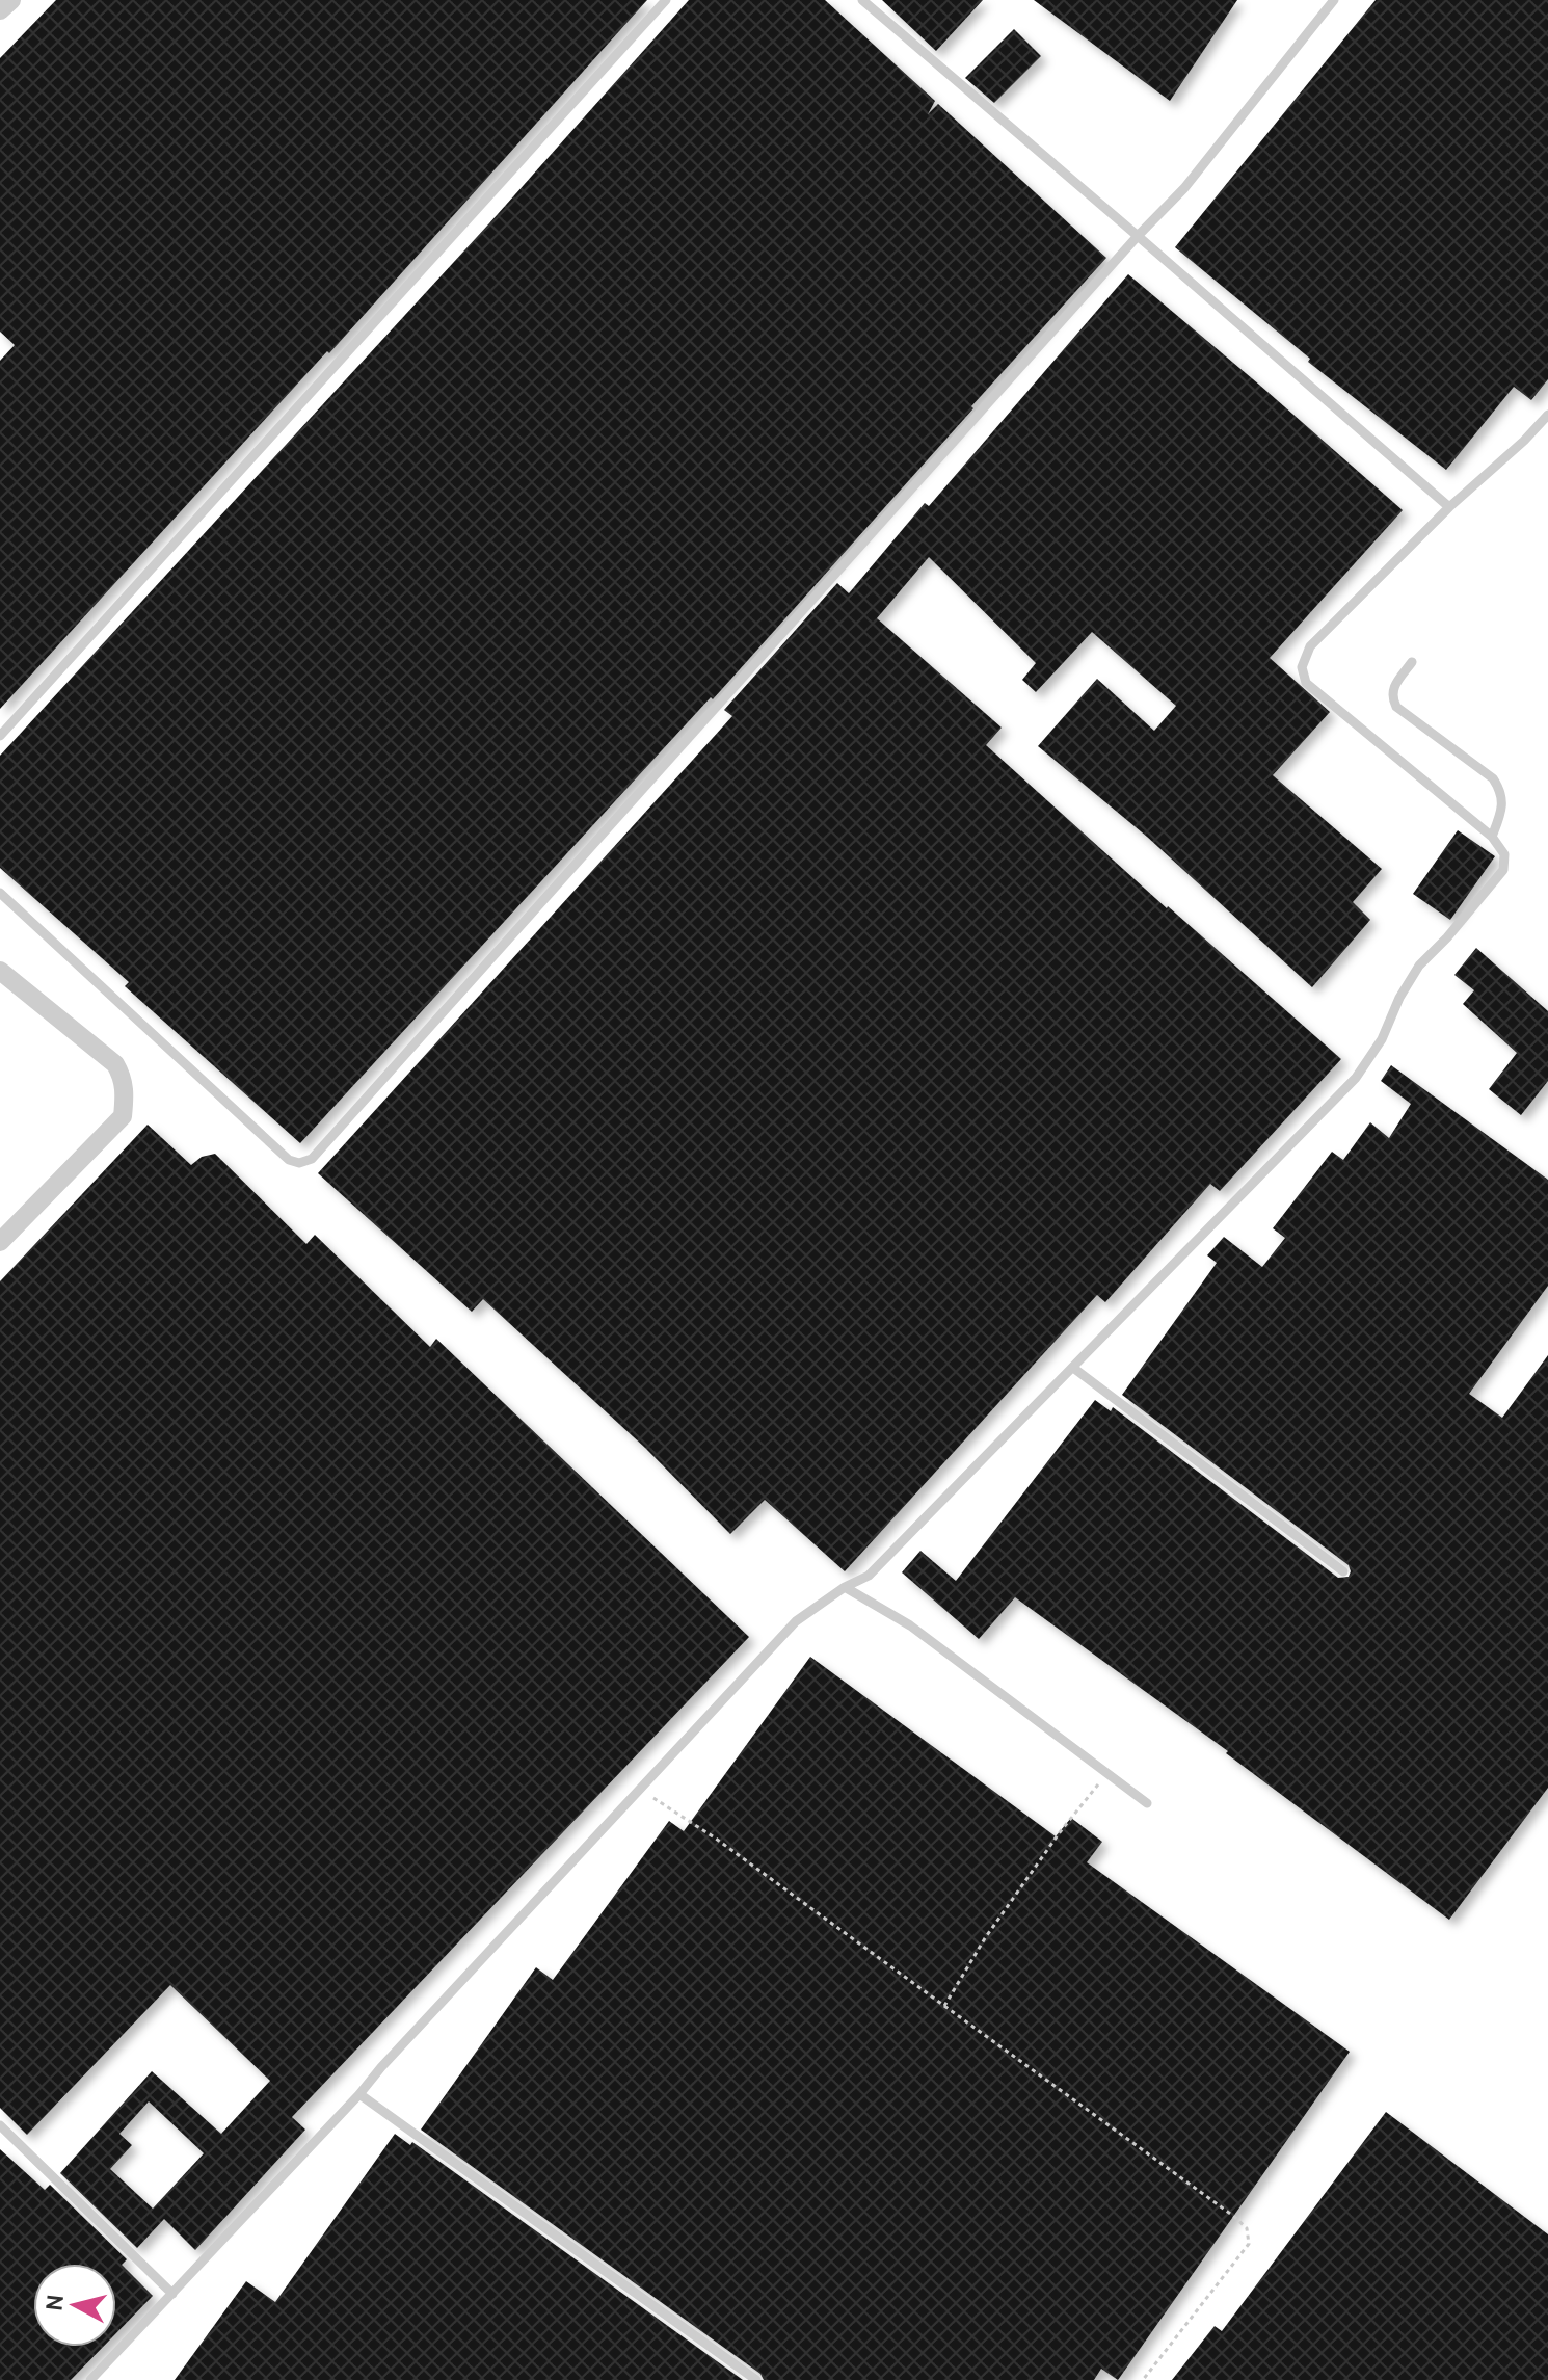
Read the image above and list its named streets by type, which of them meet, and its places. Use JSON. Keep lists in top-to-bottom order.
{
  "north": "left"
}
